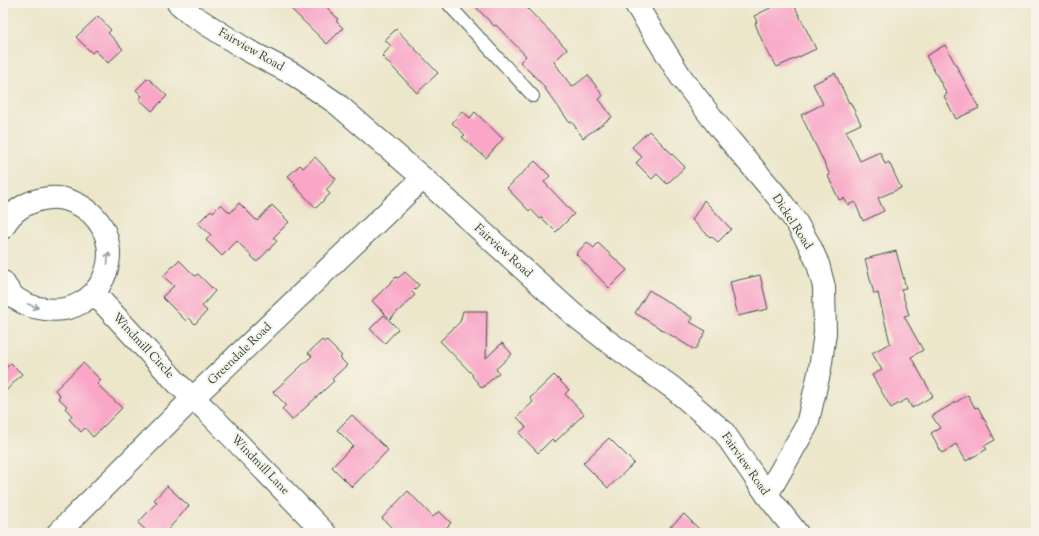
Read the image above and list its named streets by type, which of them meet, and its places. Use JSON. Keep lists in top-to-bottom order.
{
  "streets": {
    "street": [
      "Fairview Road",
      "Dickel Road",
      "Windmill Circle",
      "Greendale Road",
      "Windmill Lane"
    ]
  },
  "crossings": [
    ["Fairview Road", "Dickel Road"],
    ["Fairview Road", "Greendale Road"],
    ["Windmill Circle", "Greendale Road"],
    ["Windmill Circle", "Windmill Lane"],
    ["Greendale Road", "Windmill Lane"]
  ]
}
